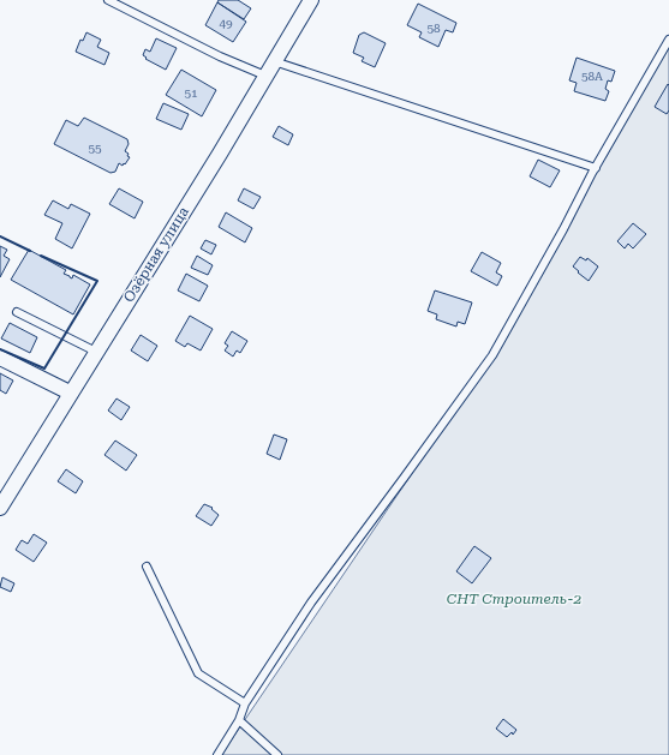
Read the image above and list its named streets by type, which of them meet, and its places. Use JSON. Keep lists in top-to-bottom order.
{
  "streets": {
    "street": ["Озёрная улица"]
  },
  "parks": ["СНТ Строитель-2"],
  "house_numbers": [
    "49",
    "58",
    "58А",
    "51",
    "55"
  ]
}
